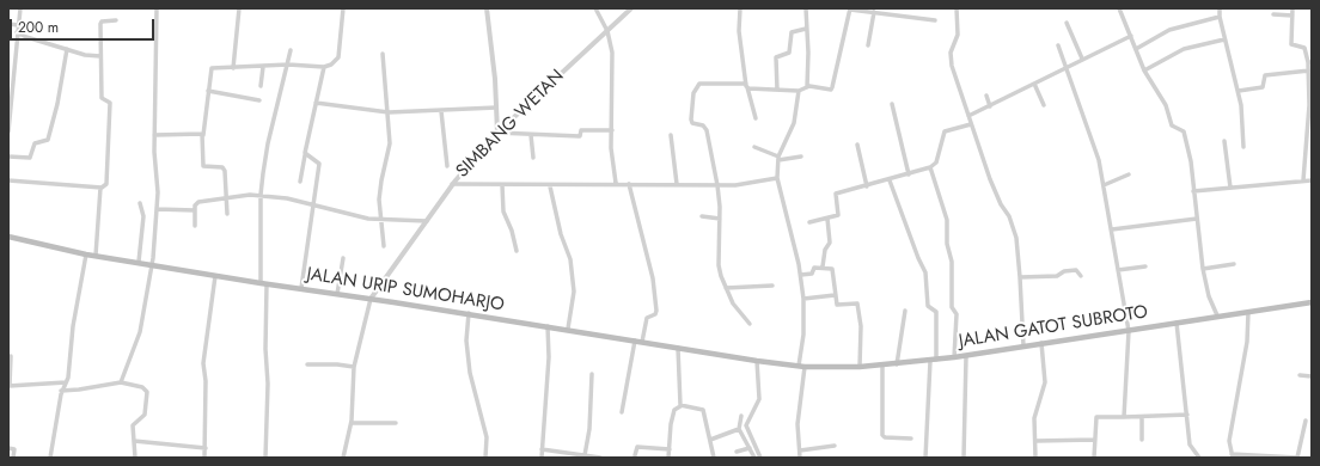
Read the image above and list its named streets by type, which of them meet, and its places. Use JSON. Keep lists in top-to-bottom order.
{
  "streets": {
    "main road": ["JALAN URIP SUMOHARJO", "JALAN GATOT SUBROTO"],
    "street": ["SIMBANG WETAN"]
  },
  "crossings": [
    ["SIMBANG WETAN", "JALAN URIP SUMOHARJO"],
    ["JALAN URIP SUMOHARJO", "JALAN GATOT SUBROTO"]
  ],
  "scale_bar": "200 m"
}
